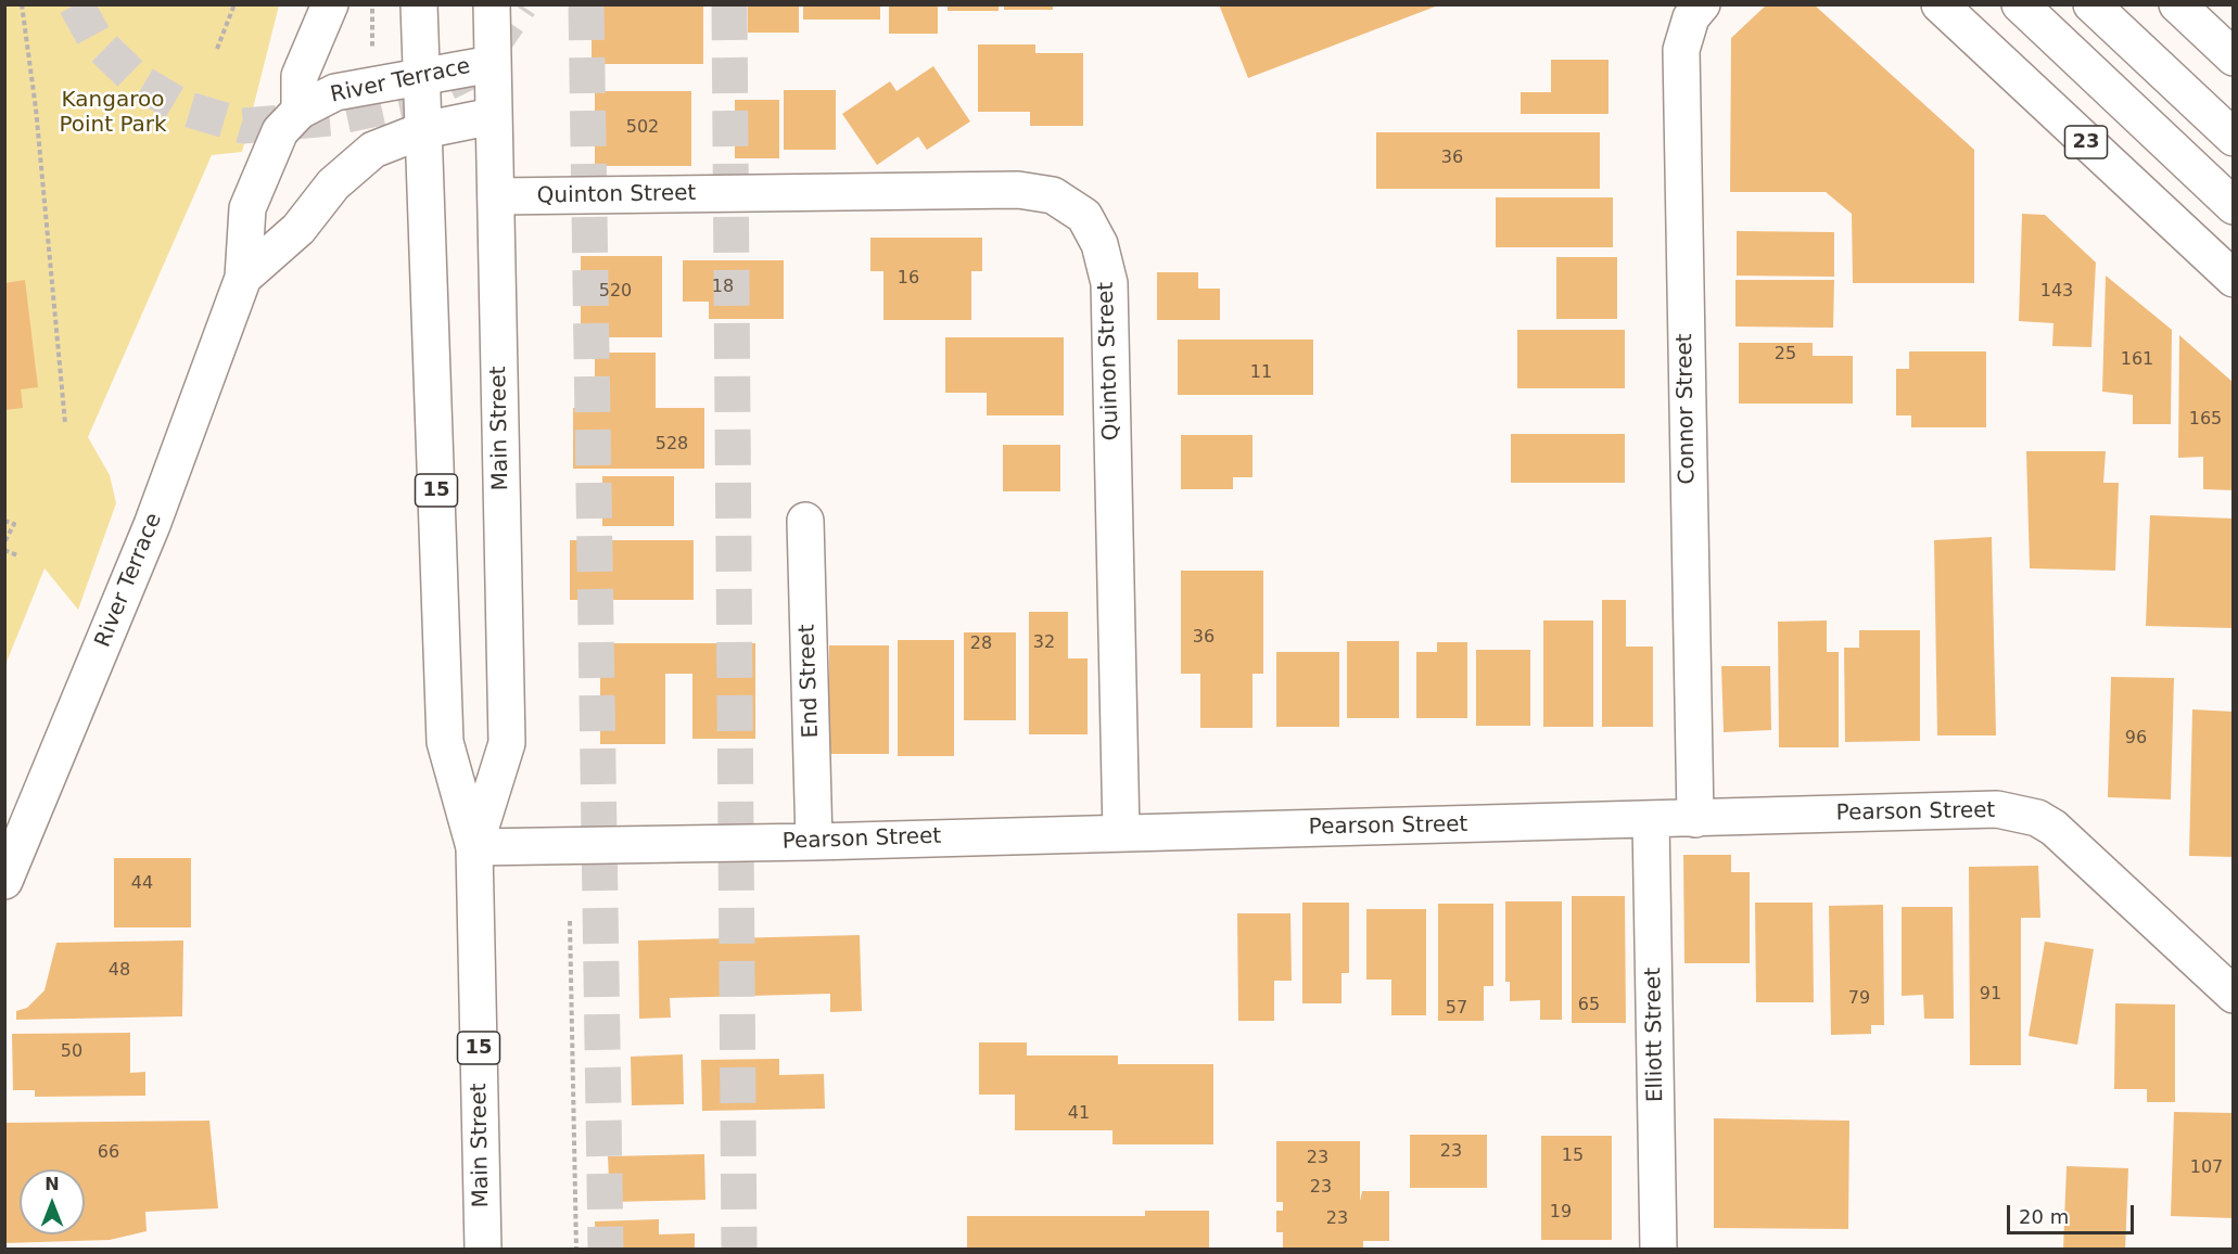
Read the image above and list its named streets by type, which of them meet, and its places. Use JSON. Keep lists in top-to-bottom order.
{
  "streets": {
    "main road": [
      "River Terrace",
      "23",
      "Quinton Street",
      "Connor Street",
      "Main Street",
      "15",
      "End Street",
      "Pearson Street",
      "Elliott Street"
    ]
  },
  "crossings": [
    ["River Terrace", "Main Street"],
    ["Quinton Street", "Main Street"],
    ["Quinton Street", "Pearson Street"],
    ["Connor Street", "Pearson Street"],
    ["Main Street", "Pearson Street"],
    ["End Street", "Pearson Street"],
    ["Pearson Street", "Elliott Street"]
  ],
  "parks": ["Kangaroo Point Park"],
  "house_numbers": [
    "502",
    "36",
    "16",
    "18",
    "520",
    "143",
    "25",
    "161",
    "11",
    "165",
    "528",
    "36",
    "32",
    "28",
    "96",
    "44",
    "48",
    "91",
    "79",
    "65",
    "57",
    "50",
    "41",
    "23",
    "66",
    "15",
    "23",
    "107",
    "23",
    "19",
    "23"
  ],
  "scale_bar": "20 m",
  "north": "top"
}
